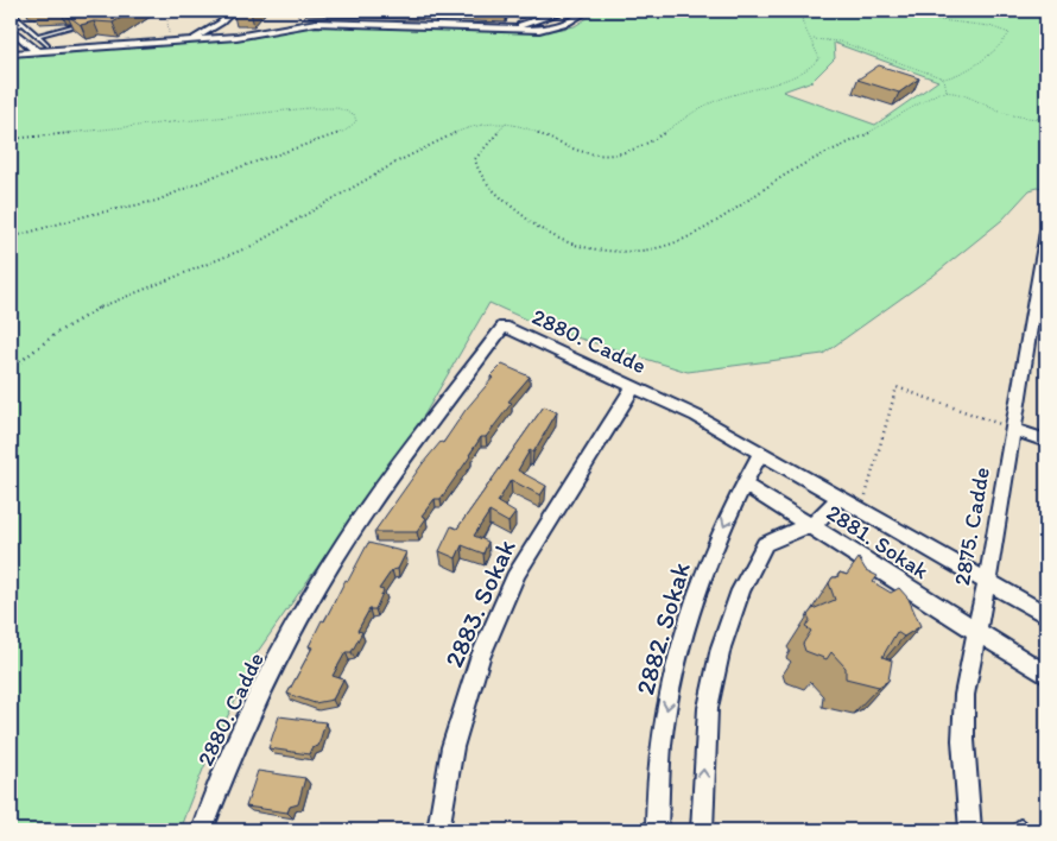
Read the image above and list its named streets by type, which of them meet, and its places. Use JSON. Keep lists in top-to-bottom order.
{
  "streets": {
    "street": [
      "2880. Cadde",
      "2875. Cadde",
      "2881. Sokak",
      "2883. Sokak",
      "2882. Sokak"
    ]
  },
  "crossings": [
    ["2880. Cadde", "2875. Cadde"],
    ["2880. Cadde", "2883. Sokak"],
    ["2880. Cadde", "2882. Sokak"],
    ["2875. Cadde", "2881. Sokak"],
    ["2881. Sokak", "2882. Sokak"]
  ]
}
